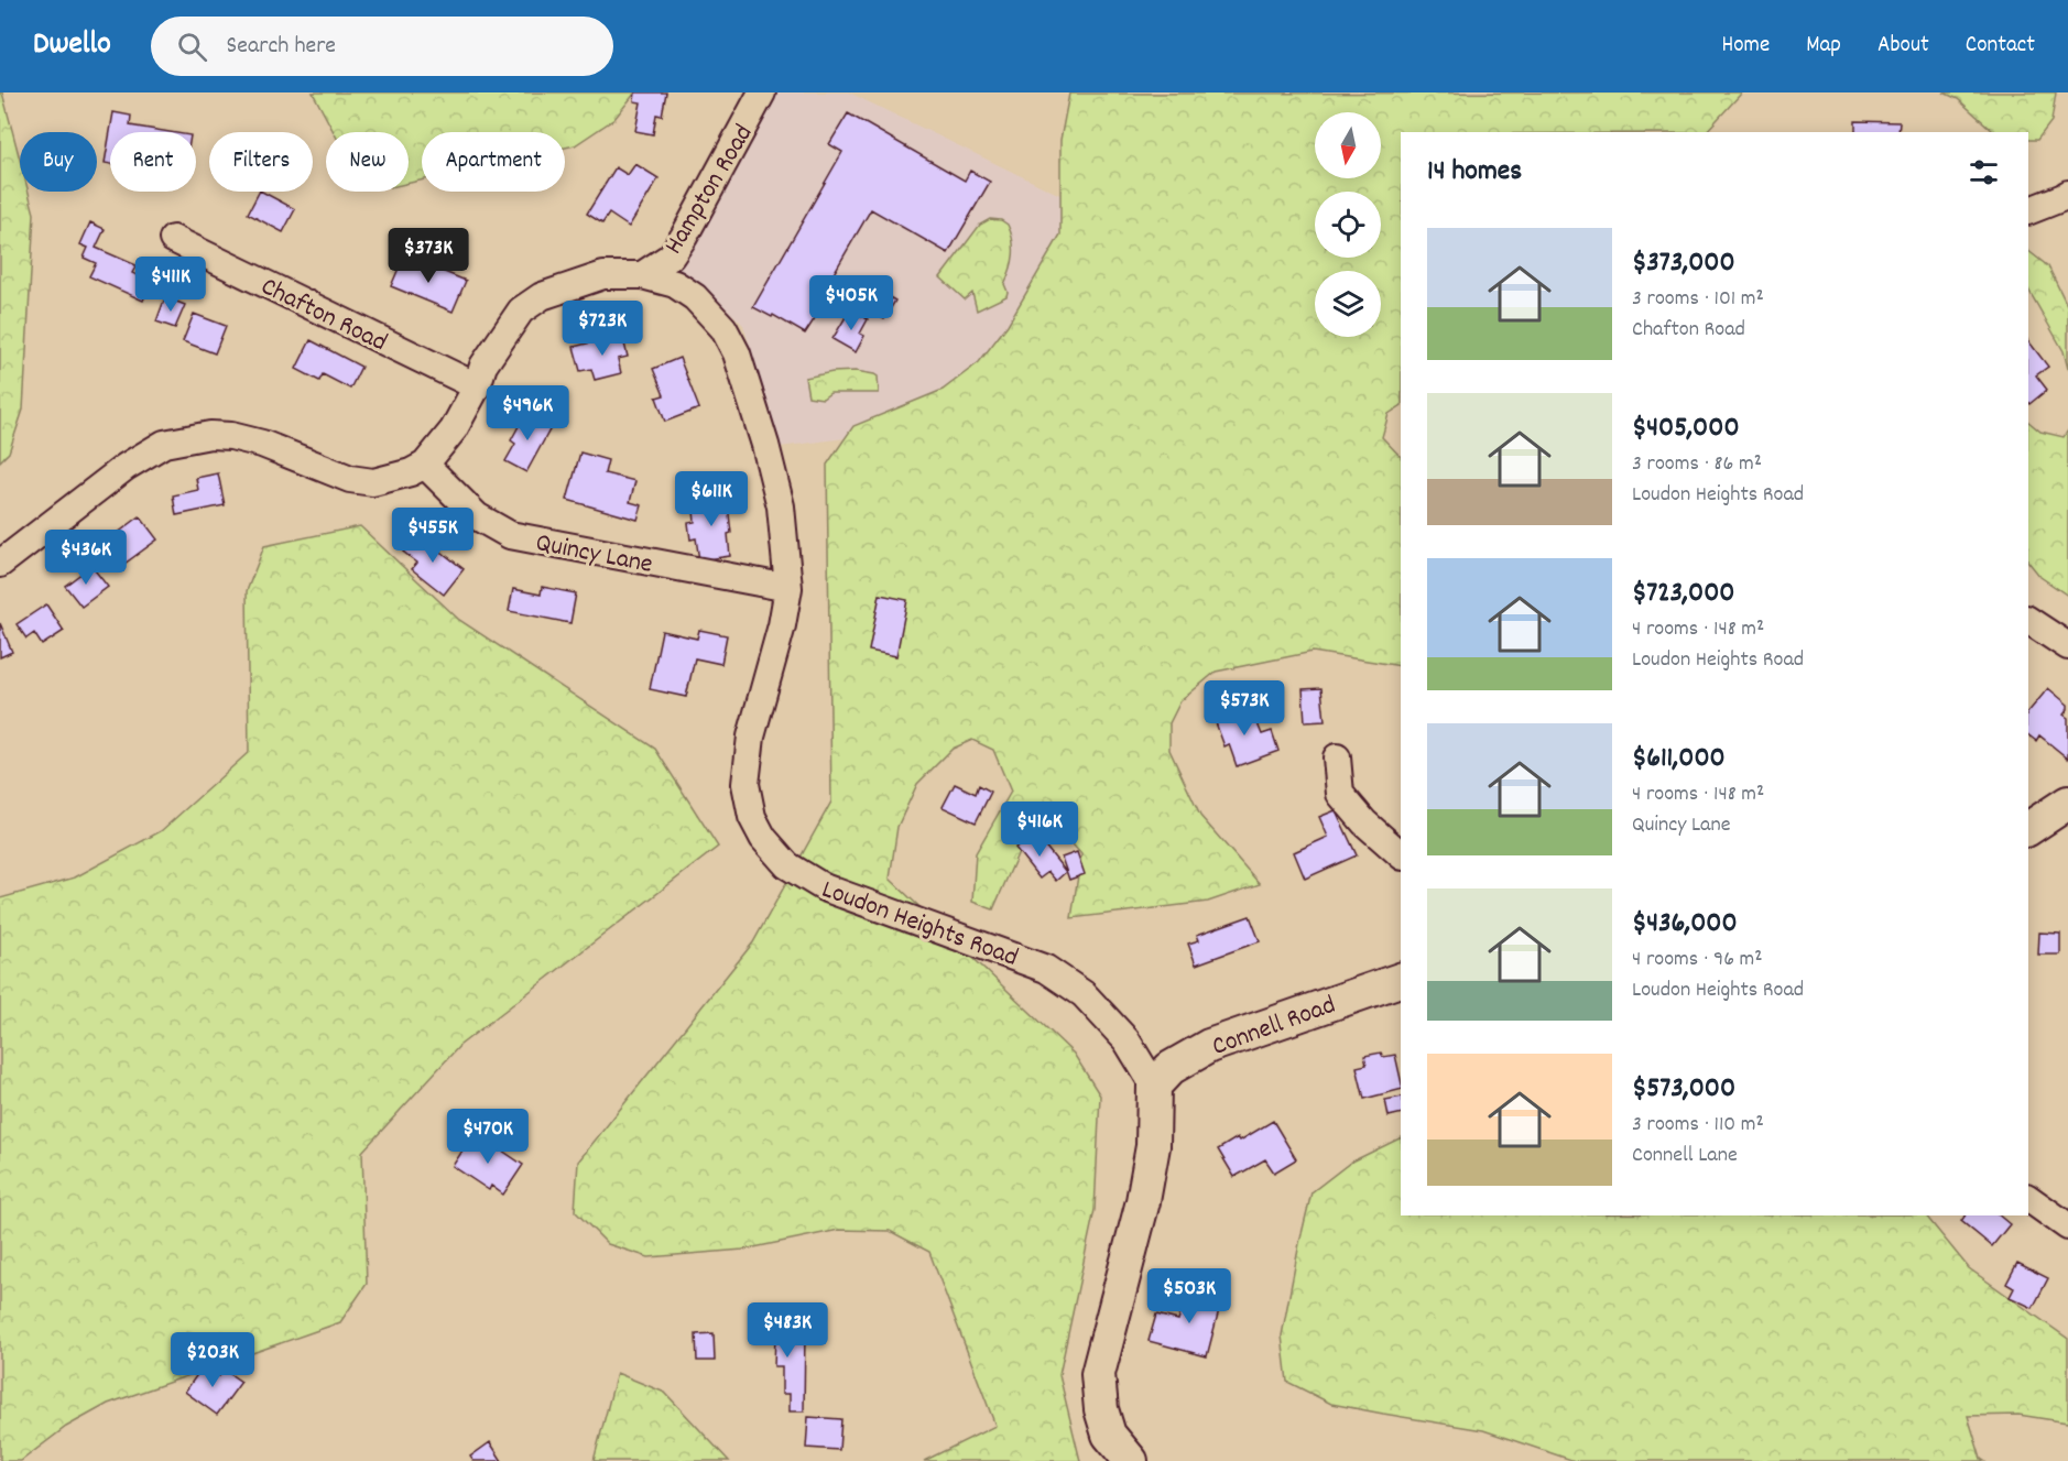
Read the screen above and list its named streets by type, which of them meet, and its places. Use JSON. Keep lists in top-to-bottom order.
{
  "streets": {
    "main road": ["Connell Road"],
    "street": [
      "Hampton Road",
      "Chafton Road",
      "Quincy Lane",
      "Loudon Heights Road"
    ]
  },
  "crossings": [
    ["Hampton Road", "Loudon Heights Road"],
    ["Chafton Road", "Loudon Heights Road"],
    ["Quincy Lane", "Loudon Heights Road"],
    ["Loudon Heights Road", "Connell Road"]
  ],
  "north": "bottom",
  "page": {
    "header": "Dwello",
    "search": "Search here",
    "nav": [
      "Home",
      "Map",
      "About",
      "Contact"
    ],
    "chip": [
      "Buy",
      "Rent",
      "Filters",
      "New",
      "Apartment"
    ],
    "heading": "14 homes",
    "list": [
      {
        "name": "$373,000",
        "note": "3 rooms · 101 m² · Chafton Road"
      },
      {
        "name": "$405,000",
        "note": "3 rooms · 86 m² · Loudon Heights Road"
      },
      {
        "name": "$723,000",
        "note": "4 rooms · 148 m² · Loudon Heights Road"
      },
      {
        "name": "$611,000",
        "note": "4 rooms · 148 m² · Quincy Lane"
      },
      {
        "name": "$436,000",
        "note": "4 rooms · 96 m² · Loudon Heights Road"
      },
      {
        "name": "$573,000",
        "note": "3 rooms · 110 m² · Connell Lane"
      }
    ],
    "price": [
      "$373K",
      "$411K",
      "$405K",
      "$723K",
      "$496K",
      "$611K",
      "$455K",
      "$436K",
      "$573K",
      "$416K",
      "$470K",
      "$503K",
      "$483K",
      "$203K"
    ]
  }
}
